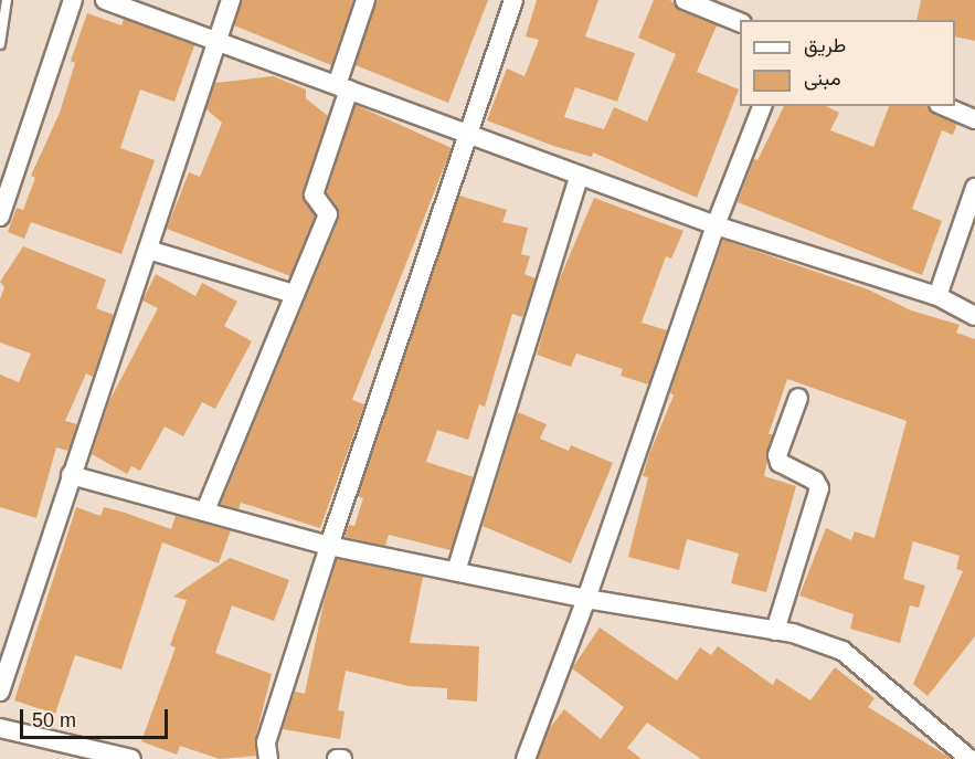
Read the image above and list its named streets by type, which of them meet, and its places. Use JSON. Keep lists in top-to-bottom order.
{
  "legend": ["طريق", "مبنى"],
  "scale_bar": "50 m"
}
